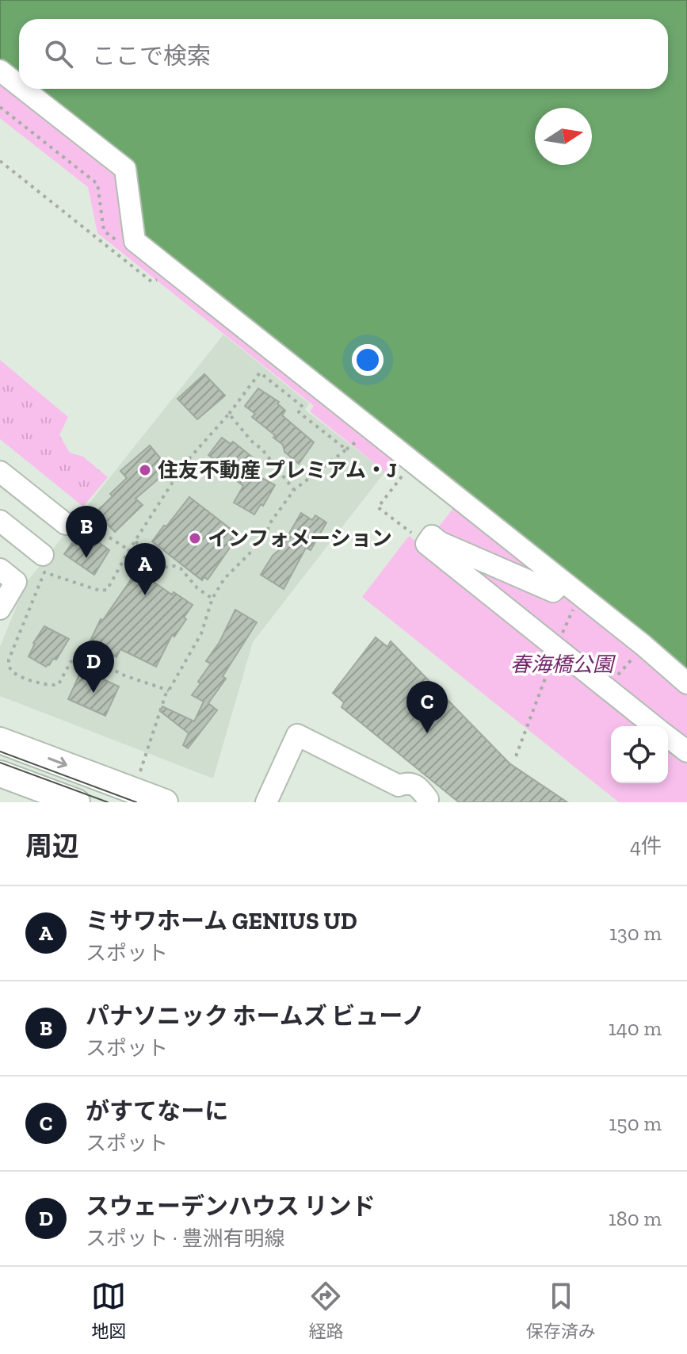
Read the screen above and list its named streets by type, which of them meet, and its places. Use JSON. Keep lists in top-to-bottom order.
{
  "parks": ["春海橋公園"],
  "places": ["住友不動産 プレミアム・J", "インフォメーション"],
  "north": "right",
  "page": {
    "search": "ここで検索",
    "pins": [
      "B",
      "A",
      "D",
      "C"
    ],
    "heading": ["周辺", "4件"],
    "list": [
      {
        "mark": "A",
        "name": "ミサワホーム GENIUS UD",
        "note": "スポット",
        "value": "130 m"
      },
      {
        "mark": "B",
        "name": "パナソニック ホームズ ビューノ",
        "note": "スポット",
        "value": "140 m"
      },
      {
        "mark": "C",
        "name": "がすてなーに",
        "note": "スポット",
        "value": "150 m"
      },
      {
        "mark": "D",
        "name": "スウェーデンハウス リンド",
        "note": "スポット · 豊洲有明線",
        "value": "180 m"
      }
    ],
    "nav": ["地図", "経路", "保存済み"]
  }
}
